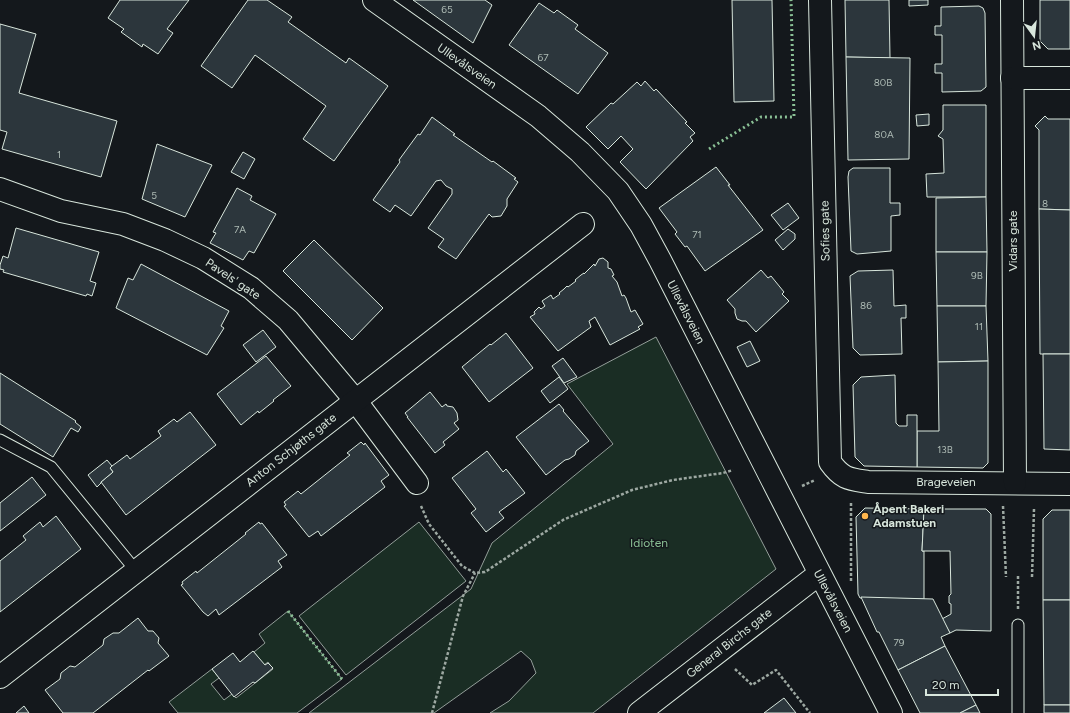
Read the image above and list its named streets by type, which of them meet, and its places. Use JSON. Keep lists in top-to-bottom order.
{
  "streets": {
    "street": [
      "Ullevålsveien",
      "Sofies gate",
      "Vidars gate",
      "Pavels' gate",
      "Anton Schjøths gate",
      "Brageveien",
      "General Birchs gate"
    ]
  },
  "crossings": [
    ["Ullevålsveien", "General Birchs gate"],
    ["Sofies gate", "Brageveien"],
    ["Vidars gate", "Brageveien"],
    ["Pavels' gate", "Anton Schjøths gate"]
  ],
  "parks": ["Idioten"],
  "places": ["Åpent Bakeri Adamstuen"],
  "house_numbers": [
    "65",
    "67",
    "80B",
    "80A",
    "1",
    "5",
    "8",
    "7A",
    "71",
    "9B",
    "86",
    "11",
    "13B",
    "79"
  ],
  "scale_bar": "20 m",
  "north": "bottom"
}
